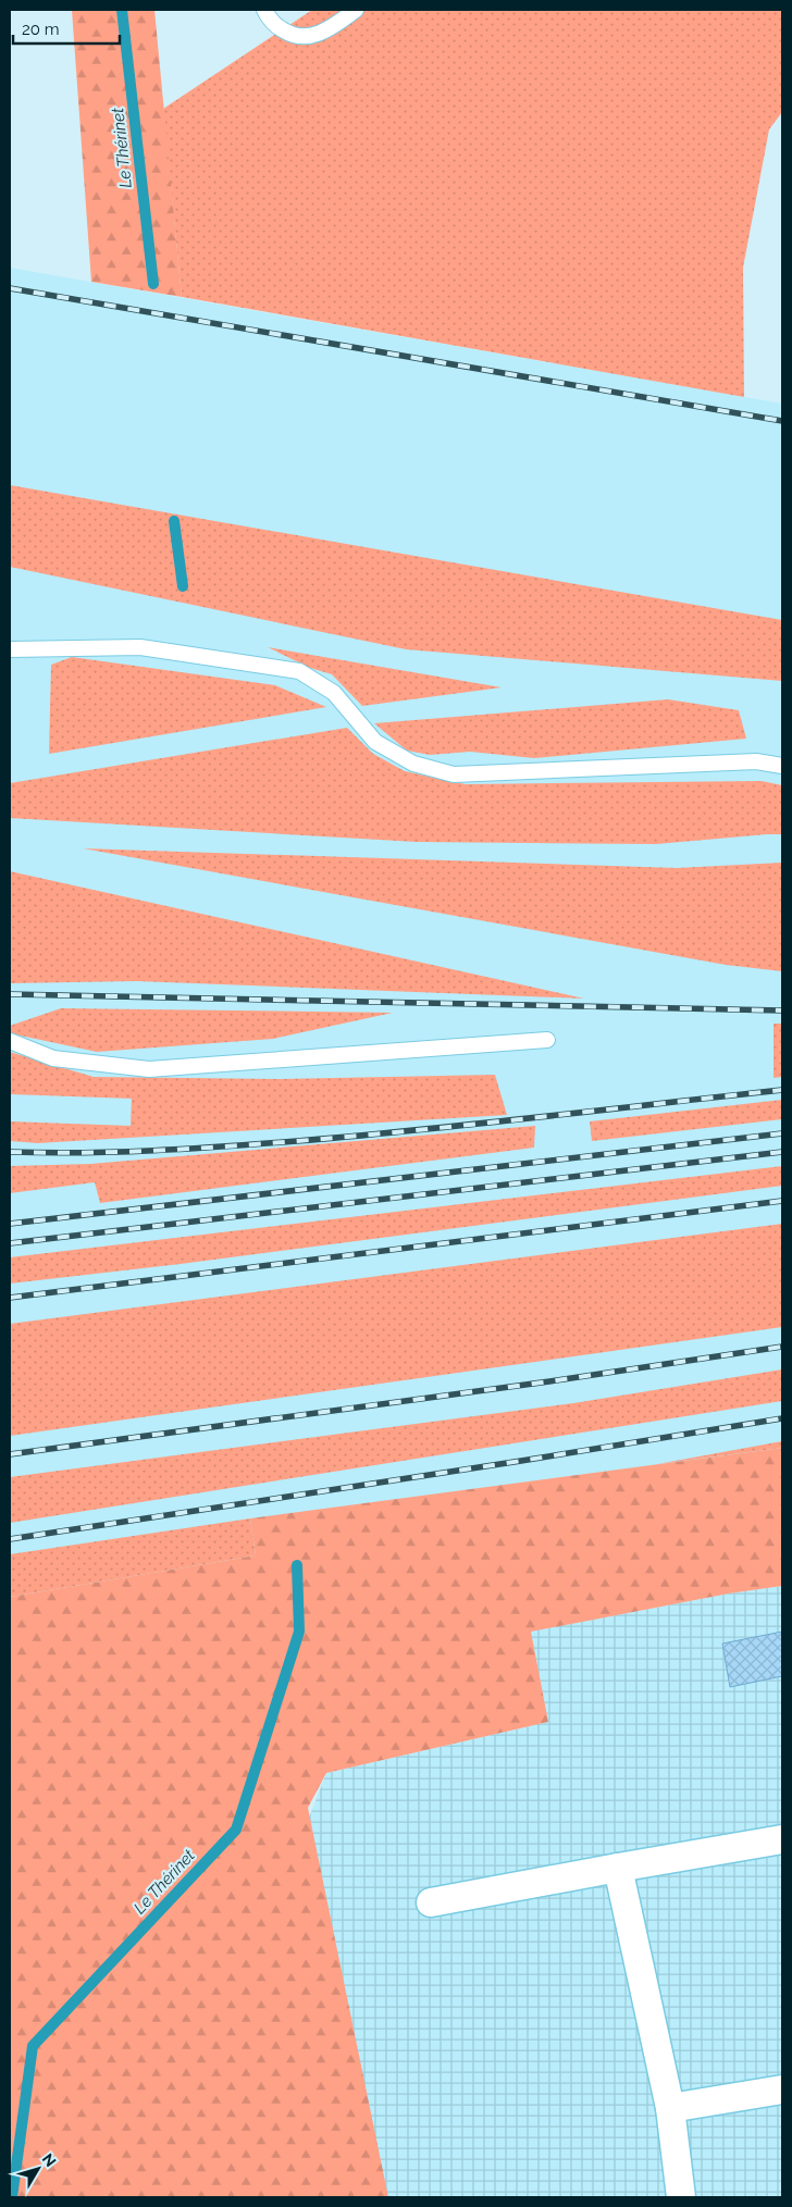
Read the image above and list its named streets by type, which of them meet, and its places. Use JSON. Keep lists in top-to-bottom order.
{
  "water": ["Le Thérinet"],
  "scale_bar": "20 m",
  "north": "top right"
}
